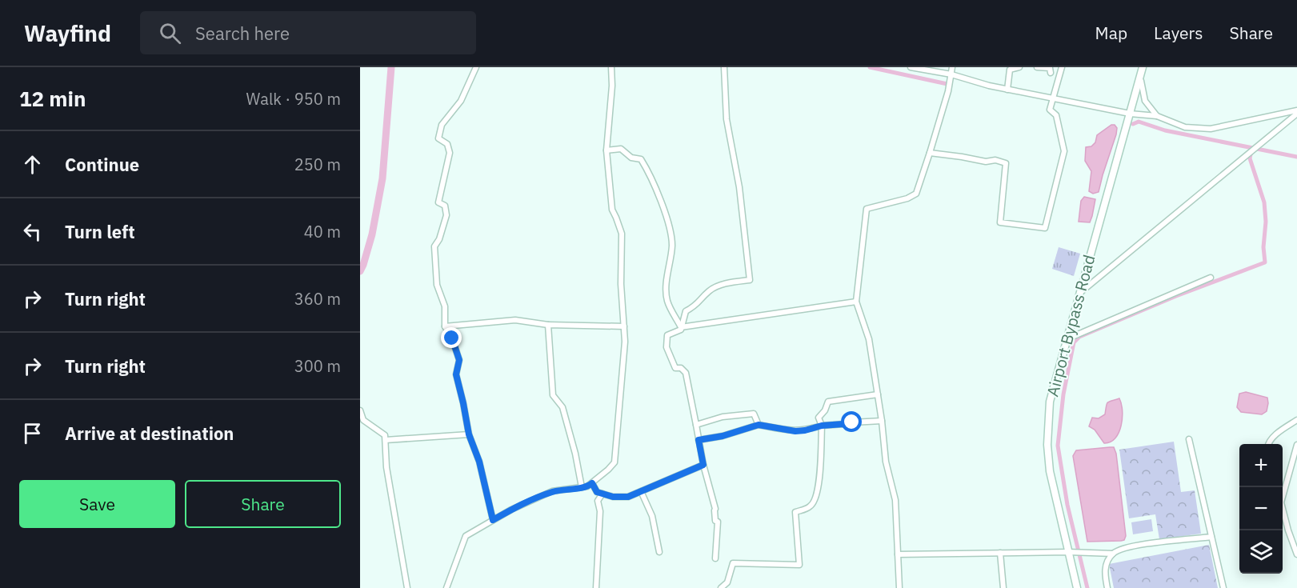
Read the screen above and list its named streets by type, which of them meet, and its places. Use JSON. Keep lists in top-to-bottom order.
{
  "streets": {
    "street": ["Airport Bypass Road"]
  },
  "page": {
    "header": "Wayfind",
    "search": "Search here",
    "nav": ["Map", "Layers", "Share"],
    "heading": ["12 min", "Walk · 950 m"],
    "list": [
      ["Continue", "250 m"],
      ["Turn left", "40 m"],
      ["Turn right", "360 m"],
      ["Turn right", "300 m"],
      "Arrive at destination"
    ],
    "map_buttons": ["+", "−"],
    "buttons": ["Save", "Share"]
  }
}
